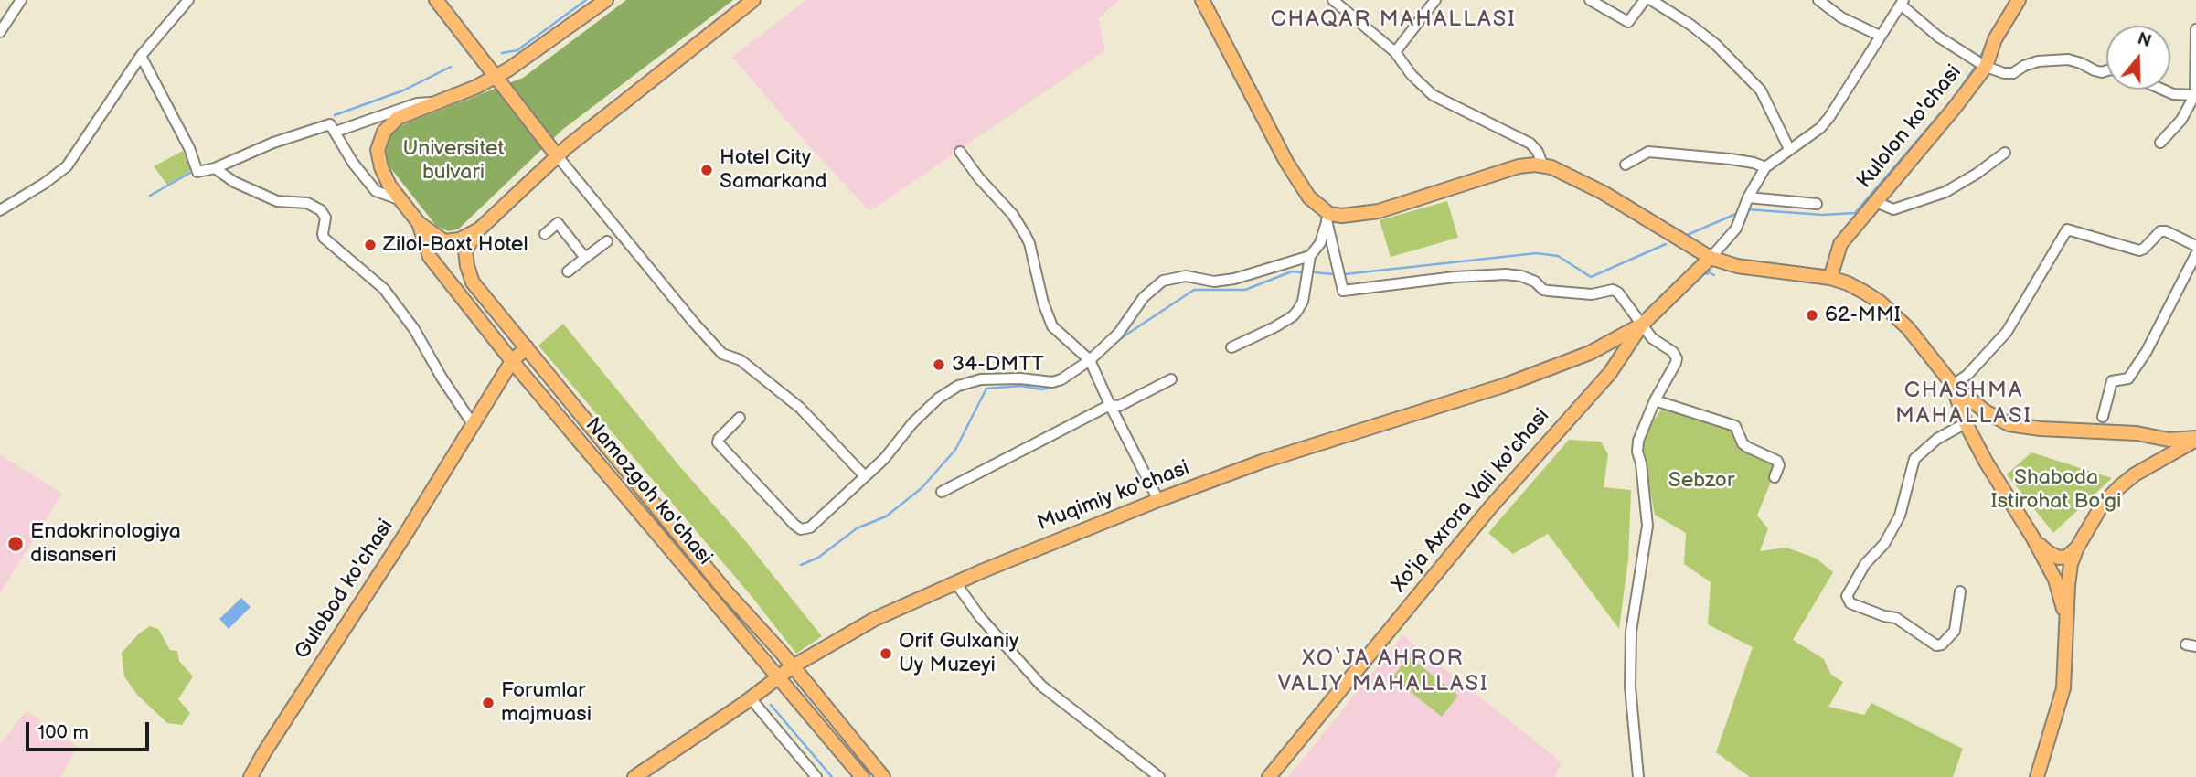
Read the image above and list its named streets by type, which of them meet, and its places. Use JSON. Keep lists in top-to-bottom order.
{
  "streets": {
    "main road": [
      "Kulolon ko'chasi",
      "Namozgoh ko'chasi",
      "Muqimiy ko'chasi",
      "Xo'ja Axrora Vali ko'chasi",
      "Gulobod ko'chasi"
    ]
  },
  "crossings": [
    ["Namozgoh ko'chasi", "Muqimiy ko'chasi"],
    ["Namozgoh ko'chasi", "Gulobod ko'chasi"],
    ["Muqimiy ko'chasi", "Xo'ja Axrora Vali ko'chasi"]
  ],
  "districts": ["CHAQAR MAHALLASI", "CHASHMA MAHALLASI", "XO‘JA AHROR VALIY MAHALLASI"],
  "parks": ["Universitet bulvari", "Shaboda Istirohat Bo'gi", "Sebzor"],
  "places": [
    "Hotel City Samarkand",
    "Zilol-Baxt Hotel",
    "62-MMI",
    "34-DMTT",
    "Endokrinologiya disanseri",
    "Orif Gulxaniy Uy Muzeyi",
    "Forumlar majmuasi"
  ],
  "scale_bar": "100 m",
  "north": "top"
}
